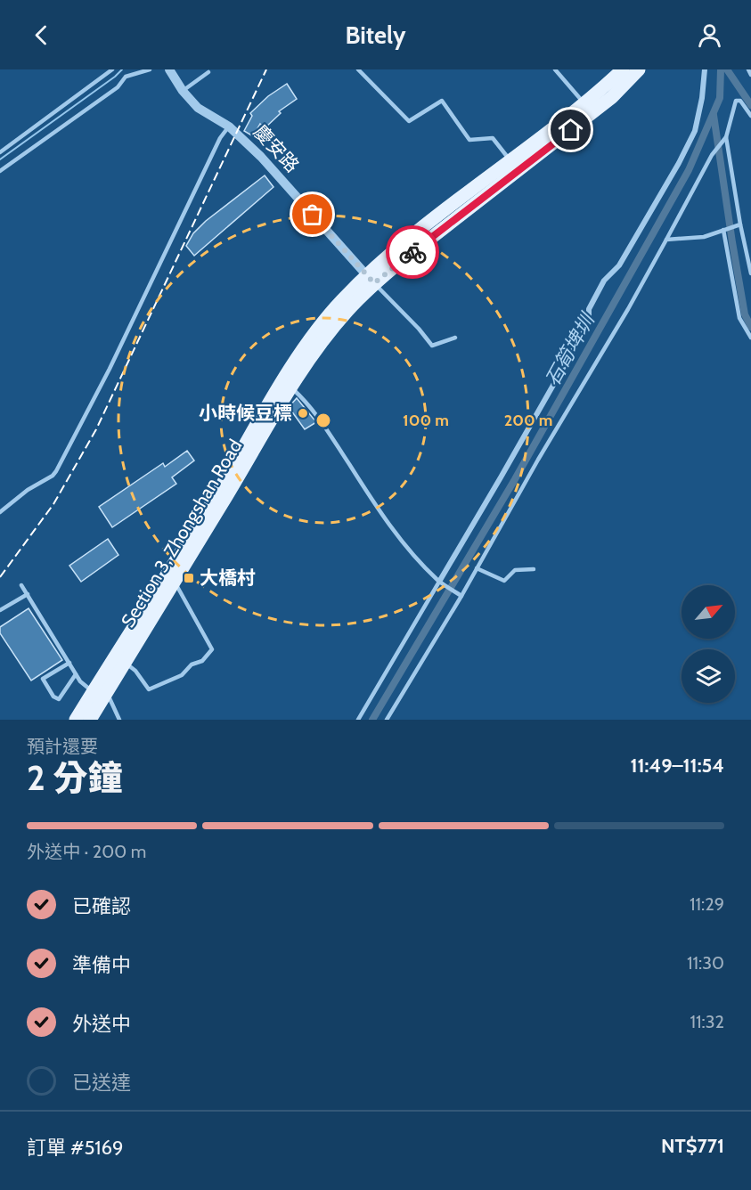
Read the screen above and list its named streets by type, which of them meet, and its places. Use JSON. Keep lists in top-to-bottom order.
{
  "streets": {
    "main road": ["Section 3, Zhongshan Road"],
    "street": ["慶安路"]
  },
  "crossings": [
    ["慶安路", "Section 3, Zhongshan Road"]
  ],
  "water": ["石筍埤圳"],
  "places": {
    "other": ["小時候豆標"],
    "transit": ["大橋村"]
  },
  "north": "top right",
  "page": {
    "header": "Bitely",
    "heading": ["2 分鐘", "預計還要", "11:49–11:54"],
    "panel": ["訂單 #5169", "NT$771"],
    "bar": "外送中 · 200 m",
    "list": [
      ["已確認", "11:29"],
      ["準備中", "11:30"],
      ["外送中", "11:32"],
      "已送達"
    ]
  },
  "rings": ["100 m", "200 m"]
}
